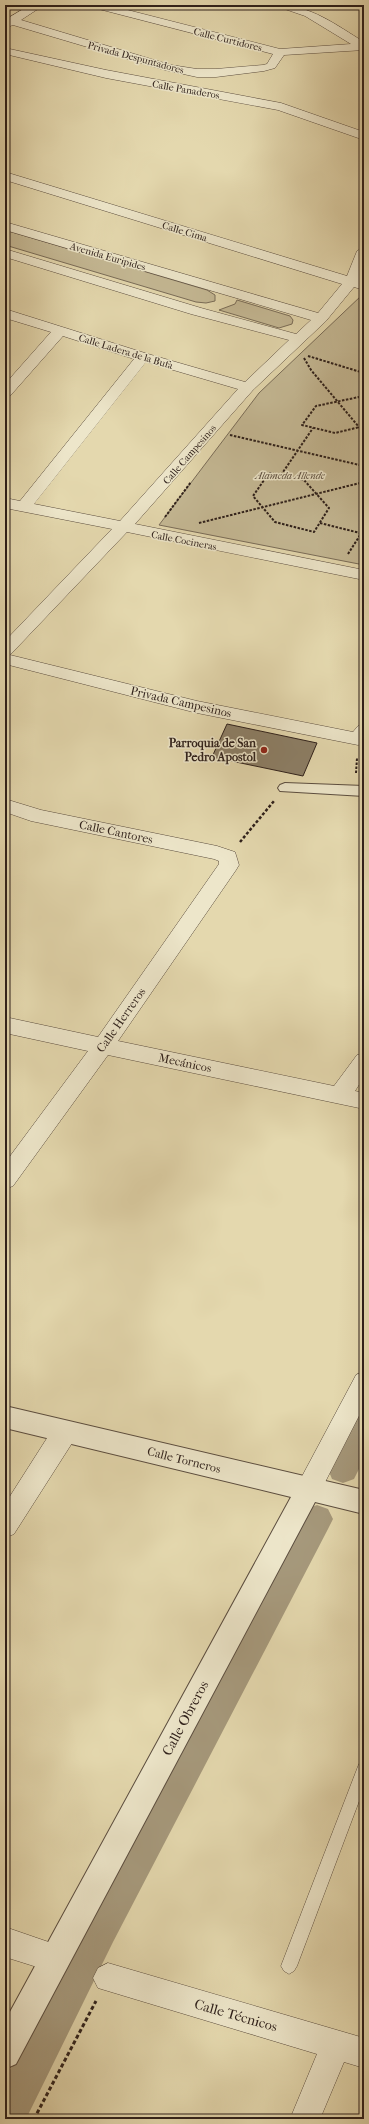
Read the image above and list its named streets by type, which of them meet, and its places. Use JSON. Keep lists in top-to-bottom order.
{
  "streets": {
    "street": [
      "Calle Curtidores",
      "Privada Despuntadores",
      "Calle Panaderos",
      "Calle Cima",
      "Avenida Euripides",
      "Calle Ladera de la Bufa",
      "Calle Campesinos",
      "Calle Cocineras",
      "Privada Campesinos",
      "Calle Cantores",
      "Calle Herreros",
      "Mecánicos",
      "Calle Torneros",
      "Calle Obreros",
      "Calle Técnicos"
    ]
  },
  "crossings": [
    ["Calle Curtidores", "Privada Despuntadores"],
    ["Calle Cima", "Calle Campesinos"],
    ["Avenida Euripides", "Calle Campesinos"],
    ["Calle Ladera de la Bufa", "Calle Campesinos"],
    ["Calle Campesinos", "Calle Cocineras"],
    ["Calle Cantores", "Calle Herreros"],
    ["Calle Herreros", "Mecánicos"],
    ["Calle Torneros", "Calle Obreros"]
  ],
  "parks": ["Alameda Allende"],
  "places": ["Parroquia de San Pedro Apostol"]
}
